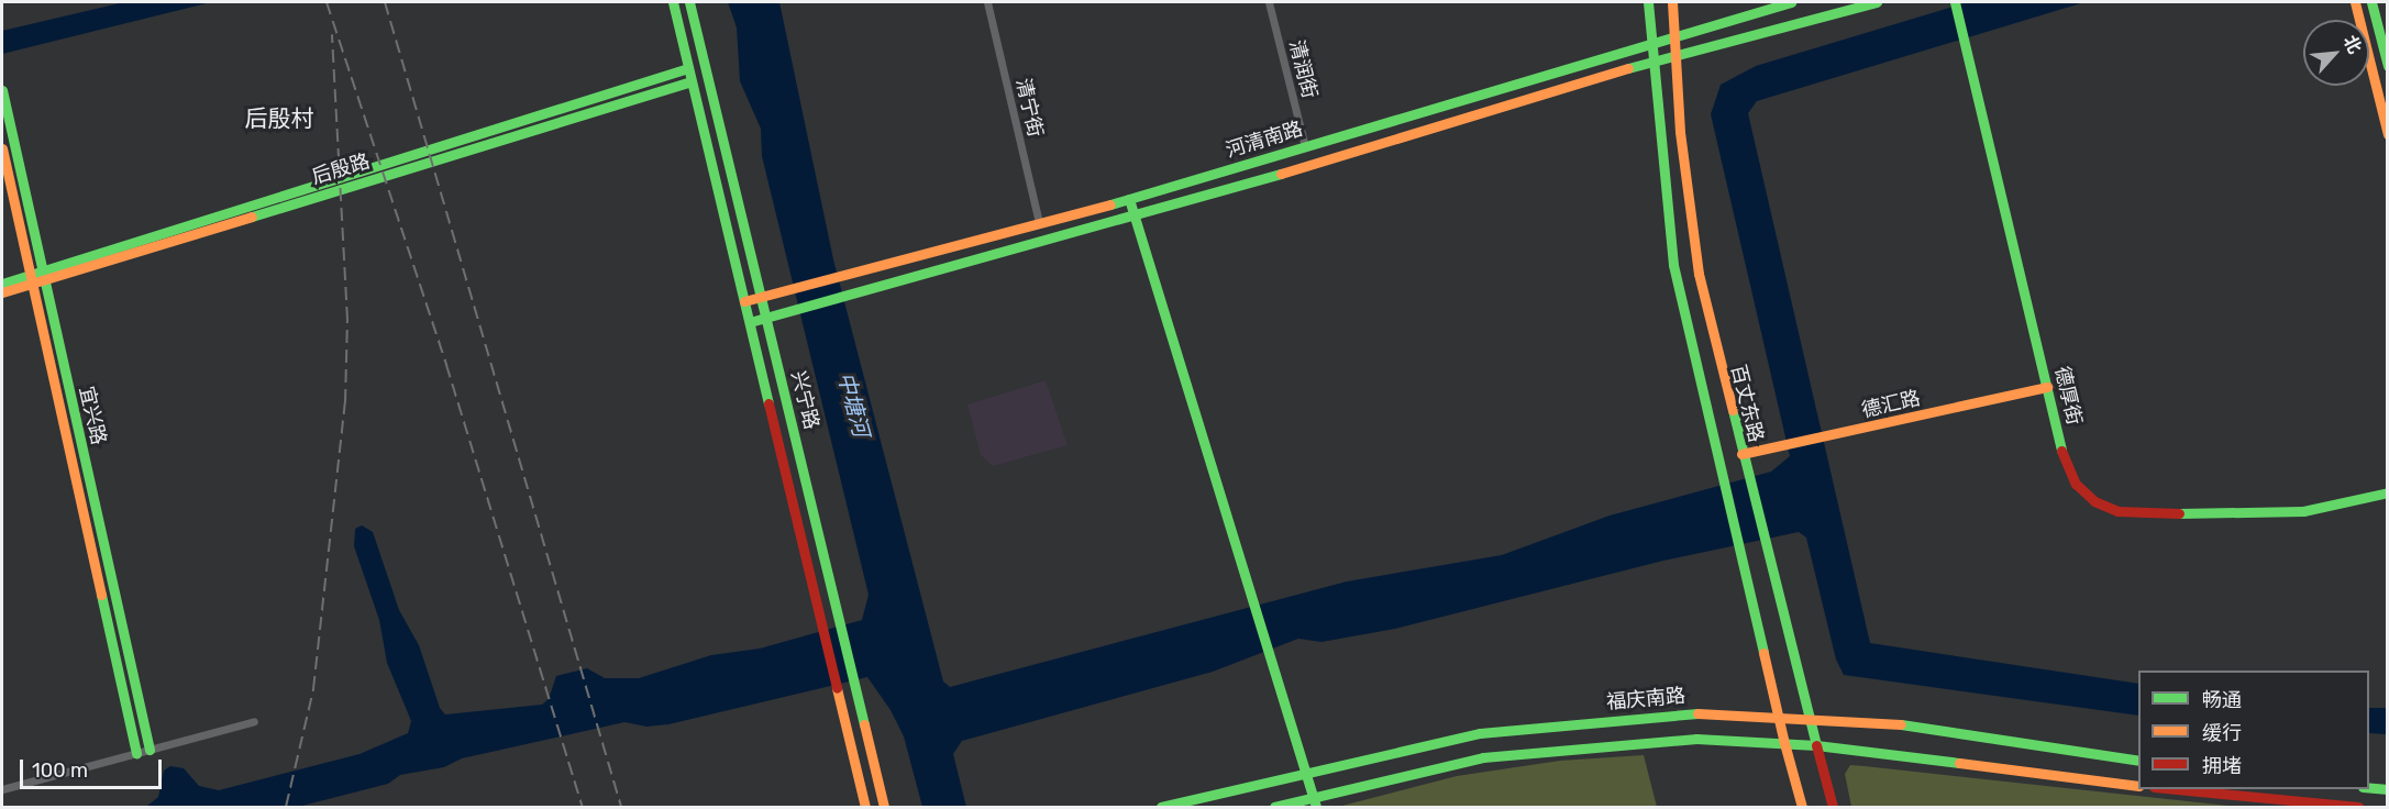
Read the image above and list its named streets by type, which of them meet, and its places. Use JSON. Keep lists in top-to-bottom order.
{
  "streets": {
    "main road": [
      "河清南路",
      "后殷路",
      "德厚街",
      "兴宁路",
      "百丈东路",
      "德汇路",
      "宜兴路",
      "福庆南路"
    ],
    "street": ["清润街", "清宁街"]
  },
  "crossings": [
    ["清润街", "河清南路"],
    ["清宁街", "河清南路"],
    ["河清南路", "兴宁路"],
    ["河清南路", "百丈东路"],
    ["后殷路", "宜兴路"],
    ["德厚街", "德汇路"],
    ["百丈东路", "德汇路"],
    ["百丈东路", "福庆南路"]
  ],
  "districts": ["后殷村"],
  "water": ["中塘河"],
  "legend": ["畅通", "缓行", "拥堵"],
  "scale_bar": "100 m",
  "north": "top right"
}
